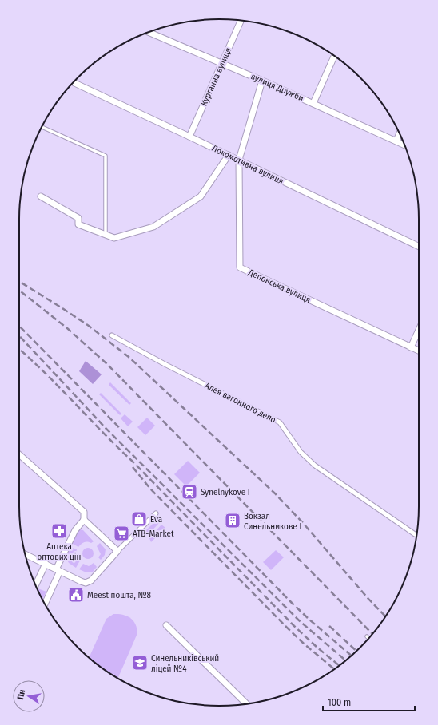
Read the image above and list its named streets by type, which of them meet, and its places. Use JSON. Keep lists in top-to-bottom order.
{
  "streets": {
    "street": [
      "Курганна вулиця",
      "вулиця Дружби",
      "Локомотивна вулиця",
      "Деповська вулиця",
      "Алея вагонного депо"
    ]
  },
  "crossings": [
    ["Курганна вулиця", "вулиця Дружби"],
    ["Курганна вулиця", "Локомотивна вулиця"],
    ["вулиця Дружби", "Деповська вулиця"],
    ["Локомотивна вулиця", "Деповська вулиця"]
  ],
  "places": {
    "station": ["Synelnykove I"],
    "shop": ["Eva"],
    "building": ["Вокзал Синельникове І"],
    "pharmacy": ["Аптека оптових цін"],
    "supermarket": ["ATB-Market"],
    "public building": ["Meest пошта, №8"],
    "school or university": ["Синельниківський ліцей №4"]
  },
  "scale_bar": "100 m",
  "north": "left"
}
